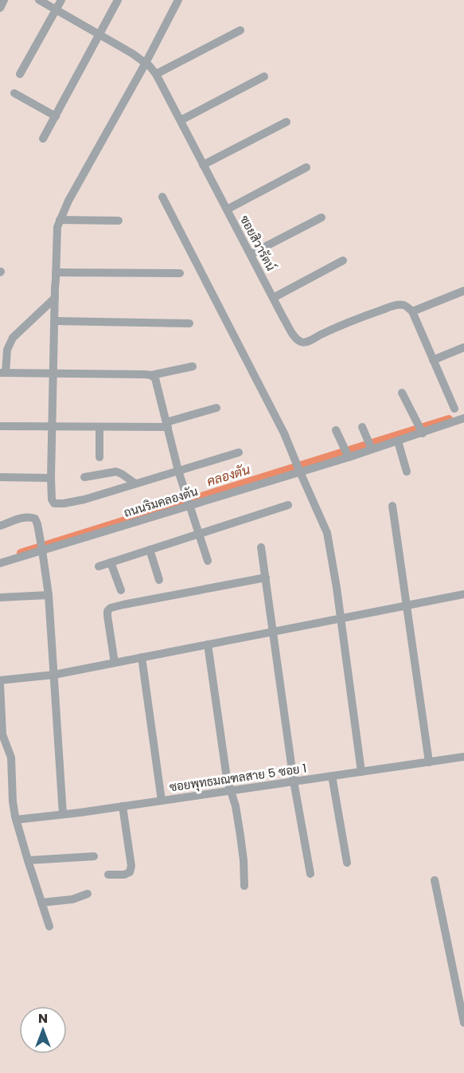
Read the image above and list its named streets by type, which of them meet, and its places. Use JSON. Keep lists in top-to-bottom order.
{
  "streets": {
    "street": ["ซอยสิวารัตน์", "ถนนริมคลองตัน", "ซอยพุทธมณฑลสาย 5 ซอย 1"]
  },
  "water": ["คลองตัน"],
  "north": "top"
}
